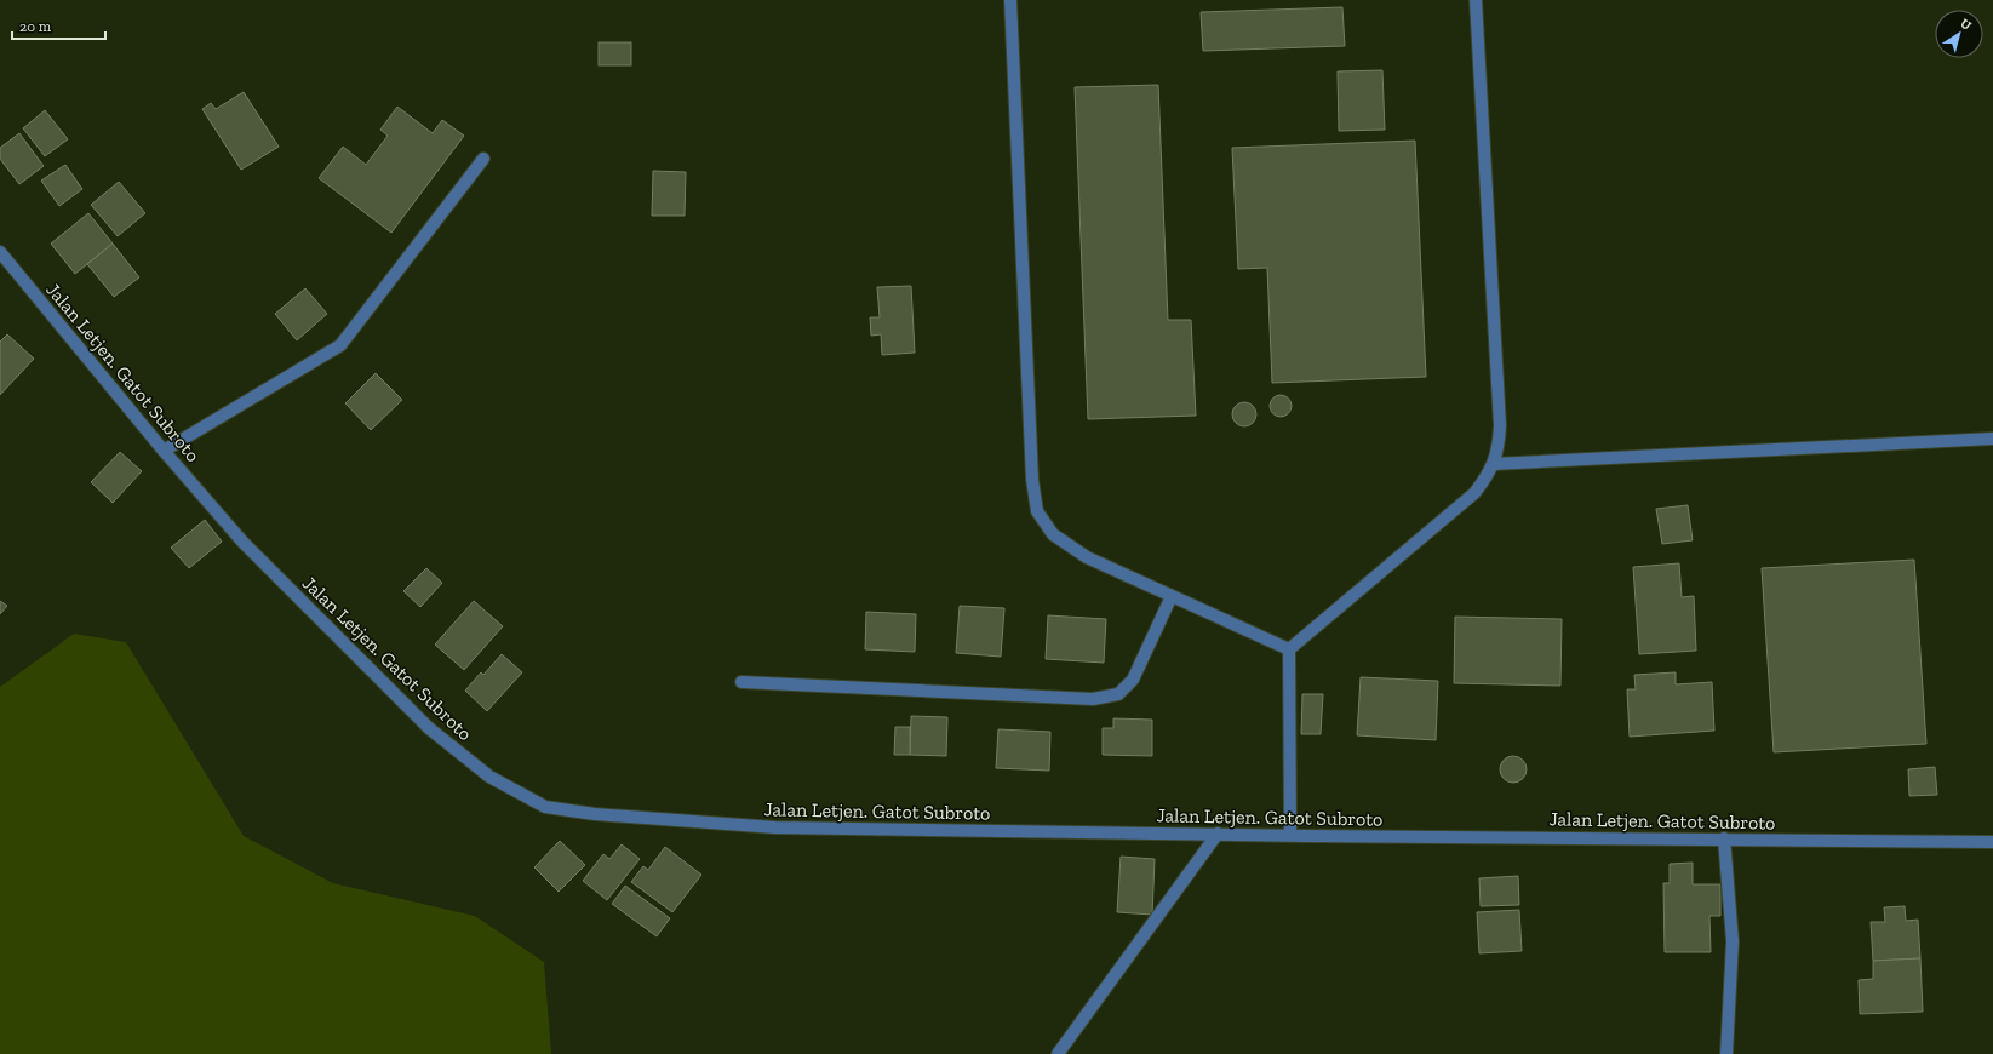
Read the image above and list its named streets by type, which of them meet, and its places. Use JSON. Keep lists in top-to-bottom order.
{
  "streets": {
    "street": ["Jalan Letjen. Gatot Subroto"]
  },
  "scale_bar": "20 m",
  "north": "top right"
}
